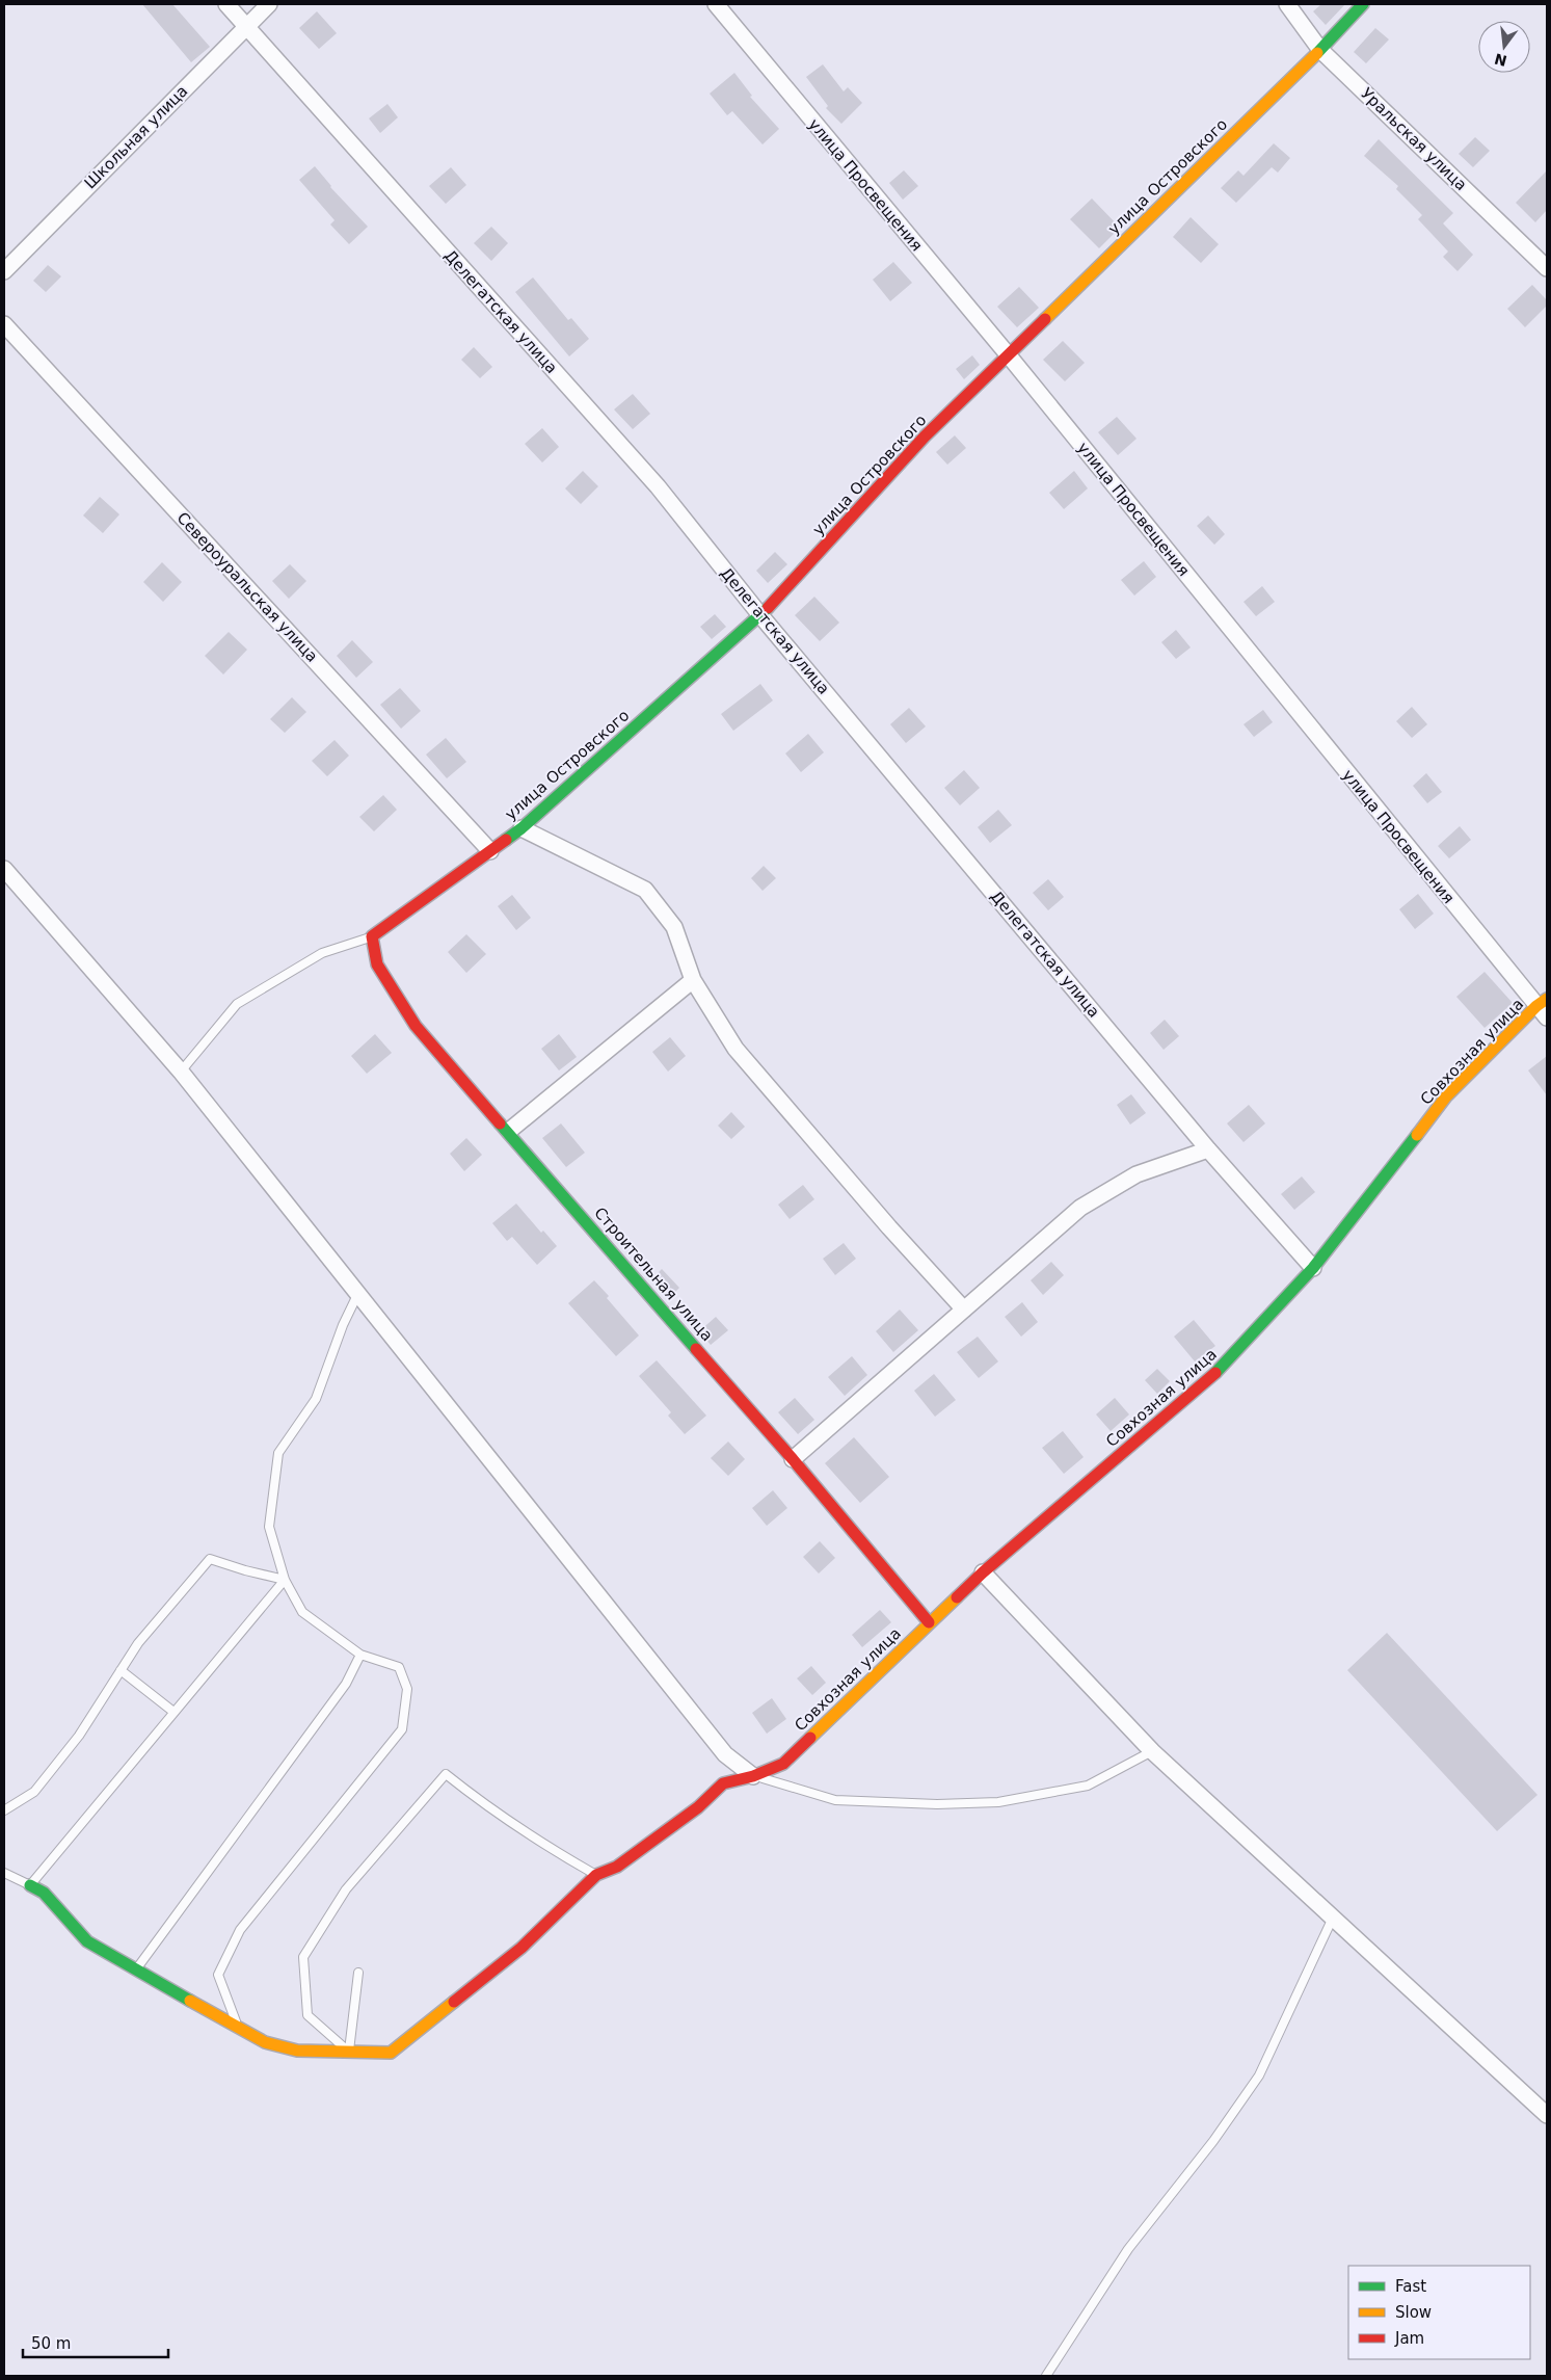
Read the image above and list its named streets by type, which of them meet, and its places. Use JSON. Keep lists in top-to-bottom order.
{
  "streets": {
    "street": [
      "Школьная улица",
      "Уральская улица",
      "улица Островского",
      "улица Просвещения",
      "Делегатская улица",
      "Североуральская улица",
      "Совхозная улица",
      "Строительная улица"
    ]
  },
  "crossings": [
    ["Школьная улица", "Делегатская улица"],
    ["Уральская улица", "улица Островского"],
    ["улица Островского", "улица Просвещения"],
    ["улица Островского", "Делегатская улица"],
    ["улица Островского", "Североуральская улица"],
    ["улица Островского", "Строительная улица"],
    ["улица Просвещения", "Совхозная улица"],
    ["Делегатская улица", "Совхозная улица"],
    ["Совхозная улица", "Строительная улица"]
  ],
  "legend": ["Fast", "Slow", "Jam"],
  "scale_bar": "50 m",
  "north": "bottom"
}
